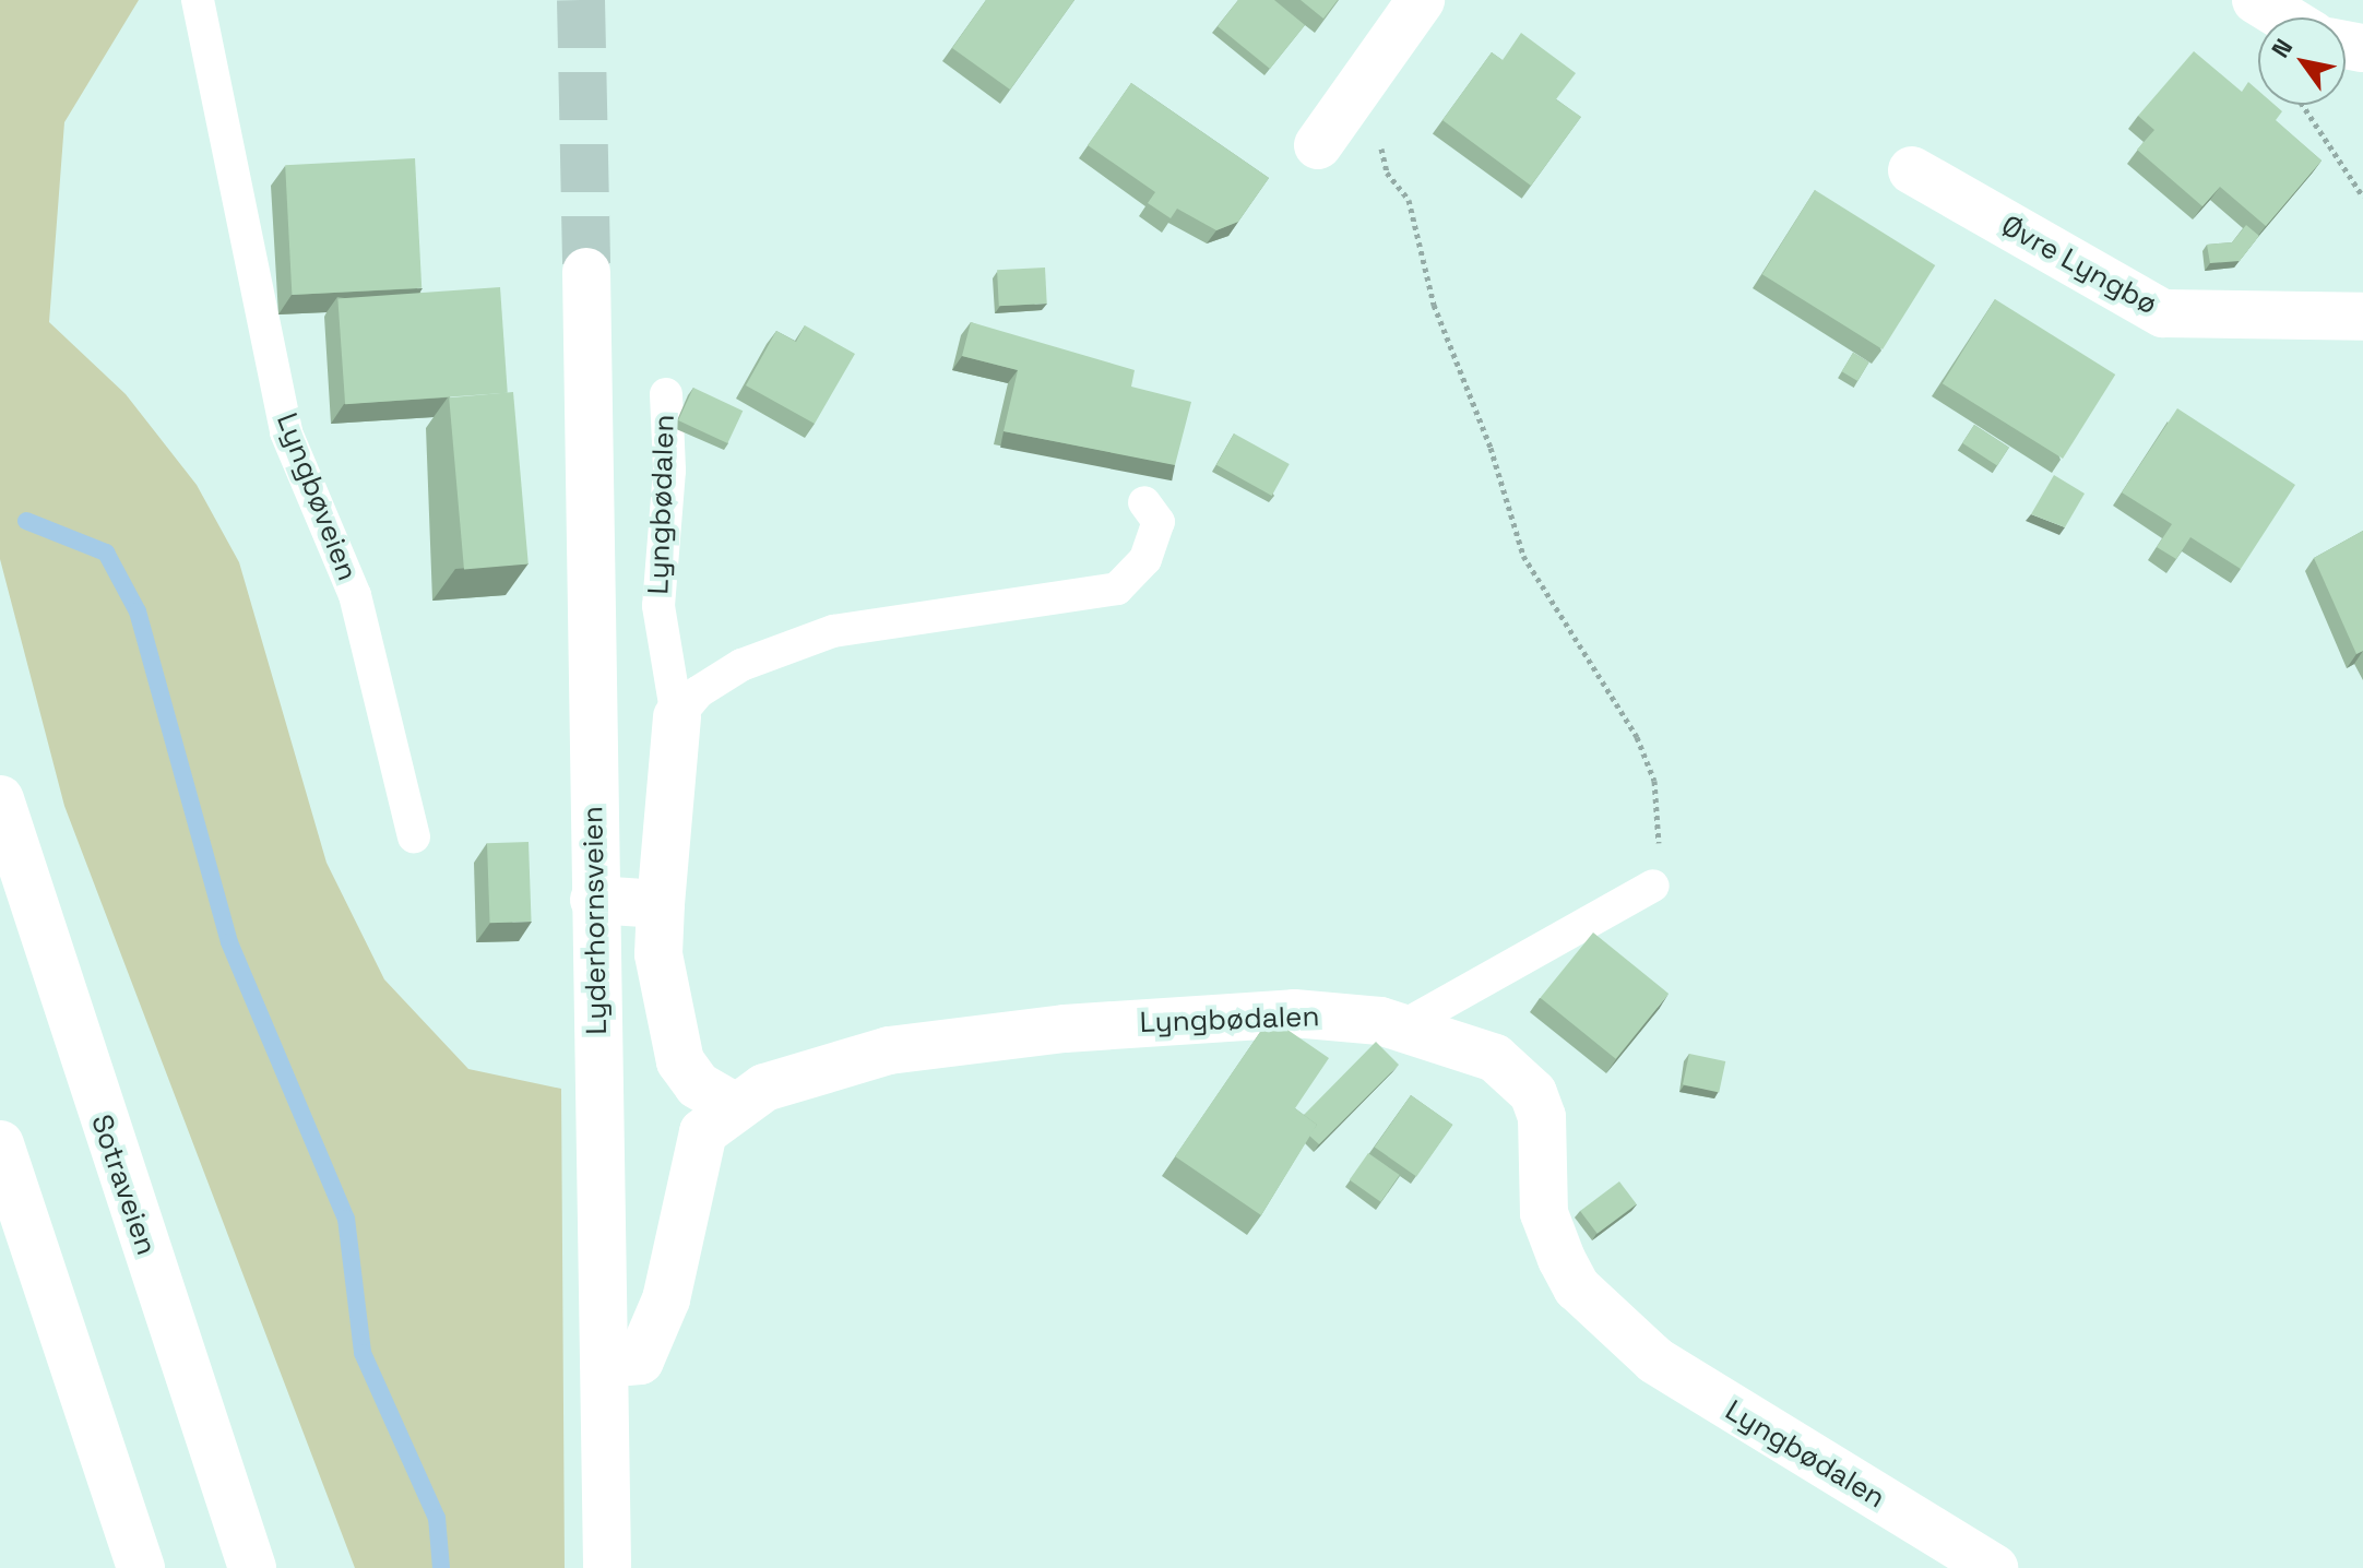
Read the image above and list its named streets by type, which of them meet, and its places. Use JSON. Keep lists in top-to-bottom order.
{
  "streets": {
    "main road": [
      "Øvre Lyngbø",
      "Lyngbødalen",
      "Lyderhornsveien",
      "Sotraveien"
    ],
    "lane": ["Lyngbøveien"]
  },
  "crossings": [
    ["Lyngbødalen", "Lyderhornsveien"]
  ],
  "north": "top left"
}
